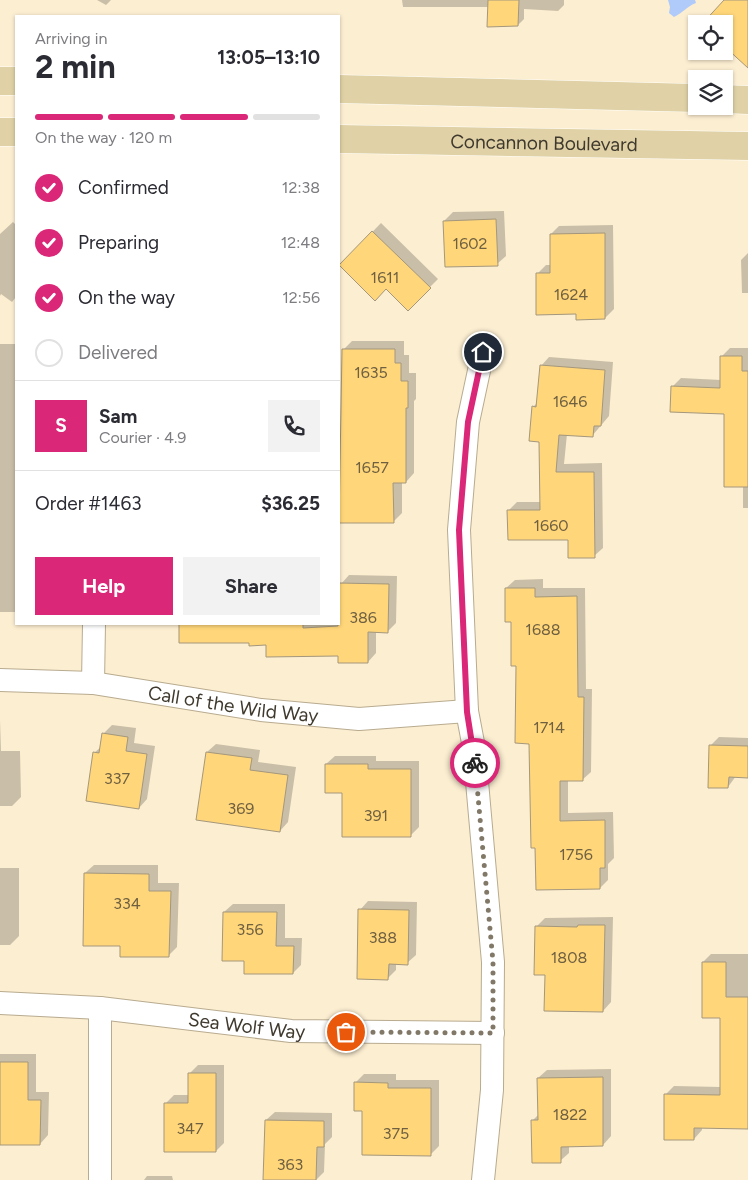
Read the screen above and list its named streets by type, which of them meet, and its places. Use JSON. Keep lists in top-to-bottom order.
{
  "streets": {
    "main road": ["Concannon Boulevard"],
    "street": ["Call of the Wild Way", "Sea Wolf Way"]
  },
  "house_numbers": [
    "1602",
    "1611",
    "1624",
    "1635",
    "1646",
    "1657",
    "1660",
    "386",
    "1688",
    "1714",
    "337",
    "369",
    "391",
    "1756",
    "334",
    "356",
    "388",
    "1808",
    "1822",
    "347",
    "375",
    "363"
  ],
  "page": {
    "heading": ["2 min", "Arriving in", "13:05–13:10"],
    "panel": [
      "Sam",
      "Courier · 4.9",
      "Order #1463",
      "$36.25"
    ],
    "bar": "On the way · 120 m",
    "list": [
      ["Confirmed", "12:38"],
      ["Preparing", "12:48"],
      ["On the way", "12:56"],
      "Delivered"
    ],
    "round": "S",
    "buttons": ["Help", "Share"]
  }
}
